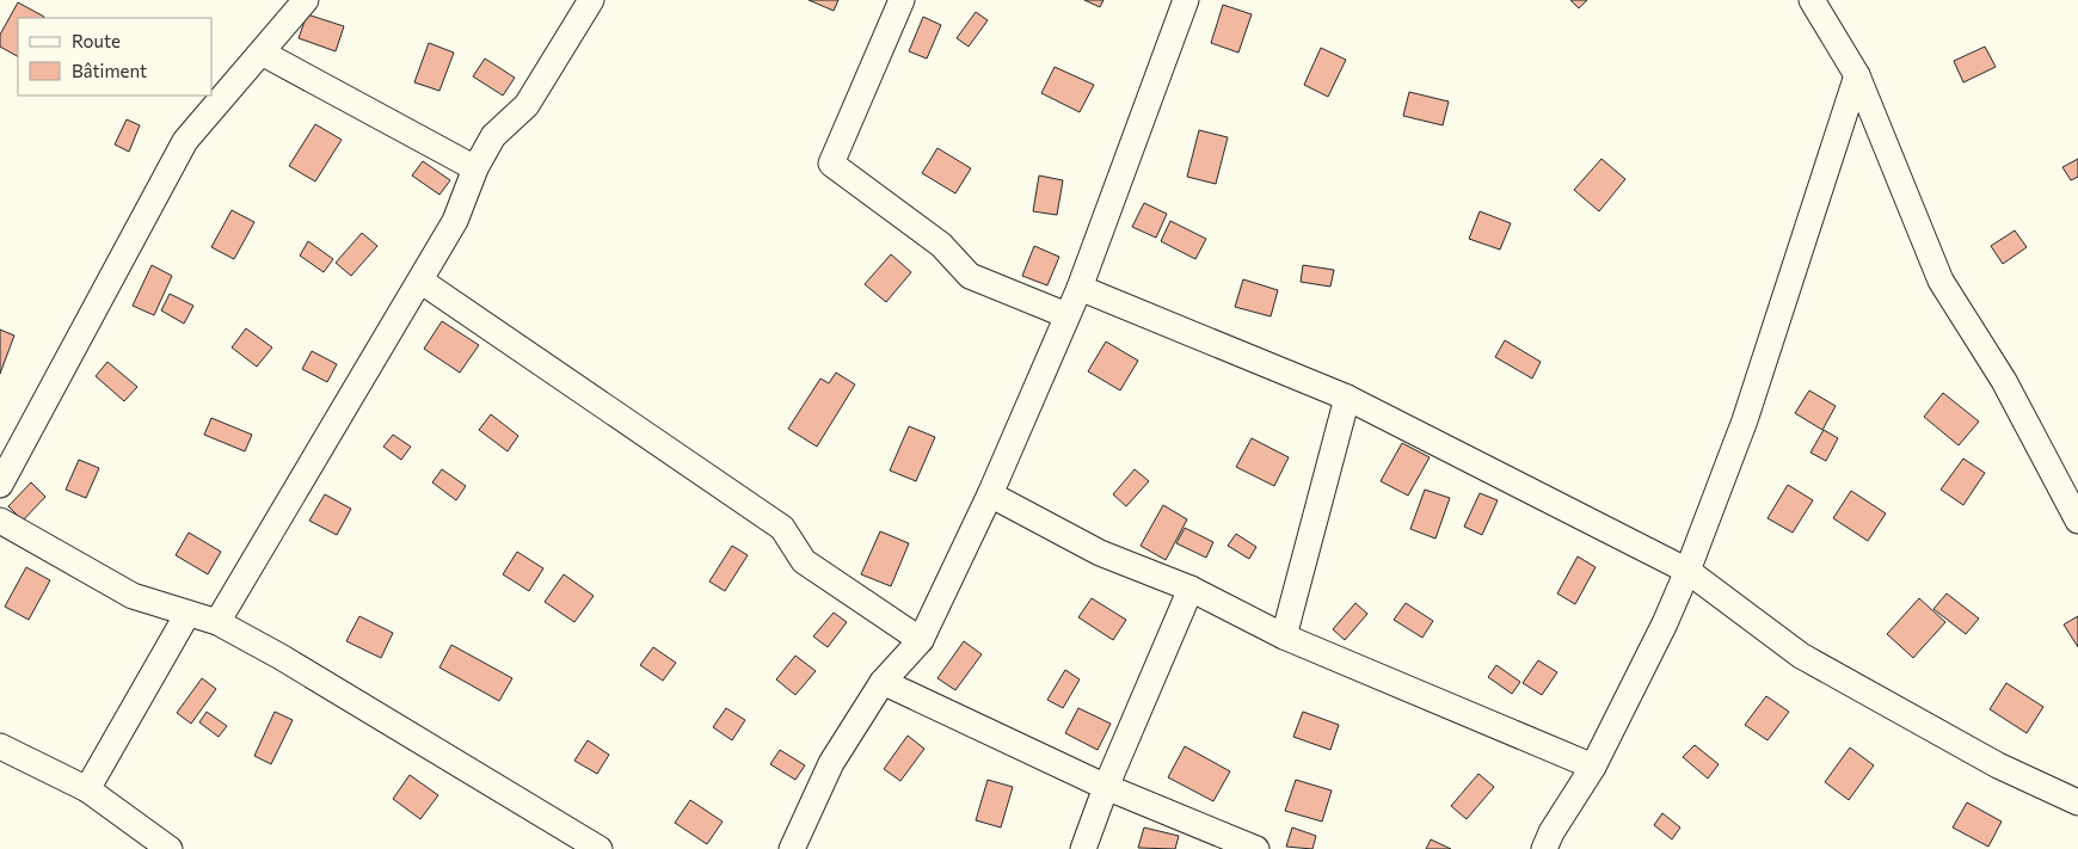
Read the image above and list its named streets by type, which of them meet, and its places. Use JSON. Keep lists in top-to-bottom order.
{
  "legend": ["Route", "Bâtiment"]
}
